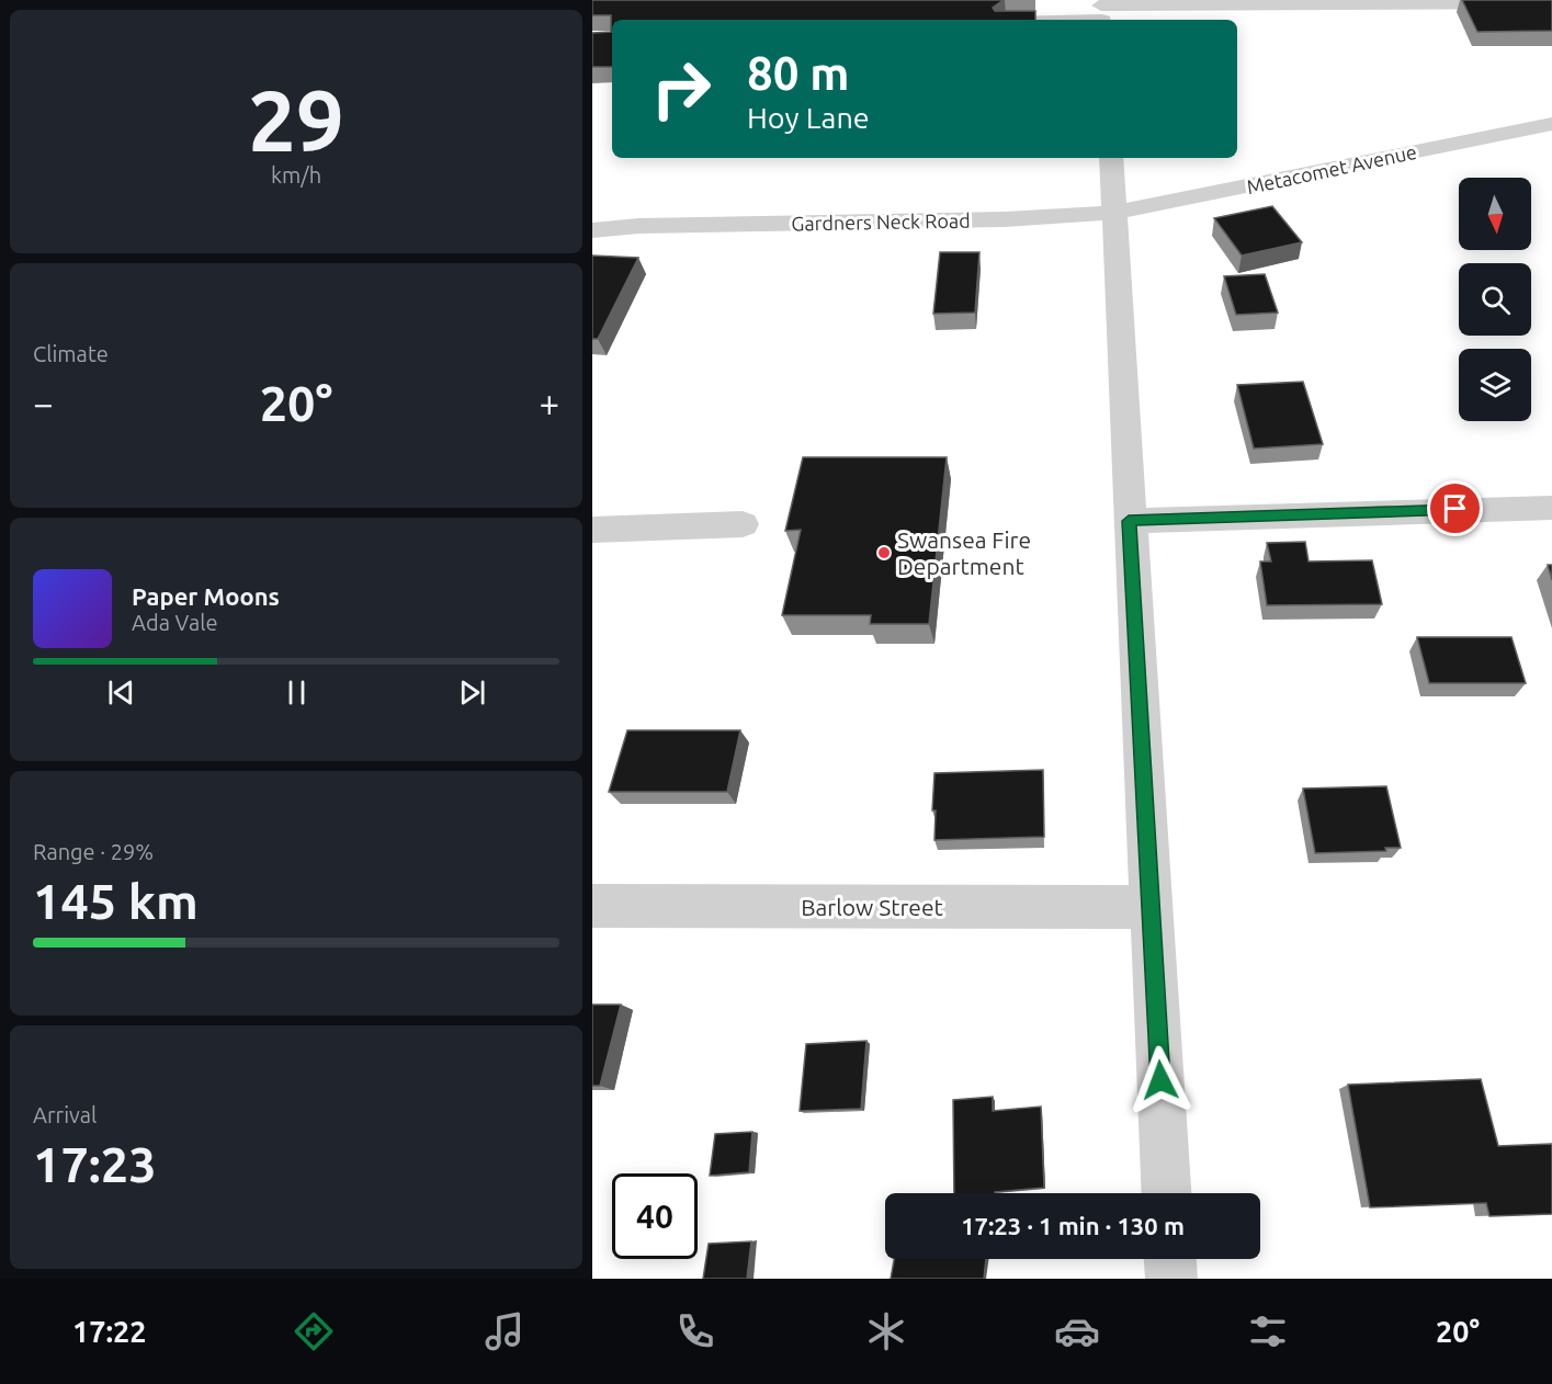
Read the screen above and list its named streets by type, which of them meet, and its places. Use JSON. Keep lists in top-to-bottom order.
{
  "streets": {
    "street": ["Metacomet Avenue", "Gardners Neck Road", "Barlow Street"]
  },
  "crossings": [
    ["Metacomet Avenue", "Gardners Neck Road"]
  ],
  "places": ["Swansea Fire Department"],
  "north": "bottom",
  "page": {
    "tile": [
      ["29", "km/h"],
      "Climate",
      ["Range · 29%", "145 km"],
      ["Arrival", "17:23"]
    ],
    "turn": ["80 m", "Hoy Lane"],
    "heat": ["−", "20°", "+"],
    "song": ["Paper Moons", "Ada Vale"],
    "limit": "40",
    "trip": "17:23 · 1 min · 130 m",
    "tabs": ["17:22", "20°"]
  }
}
